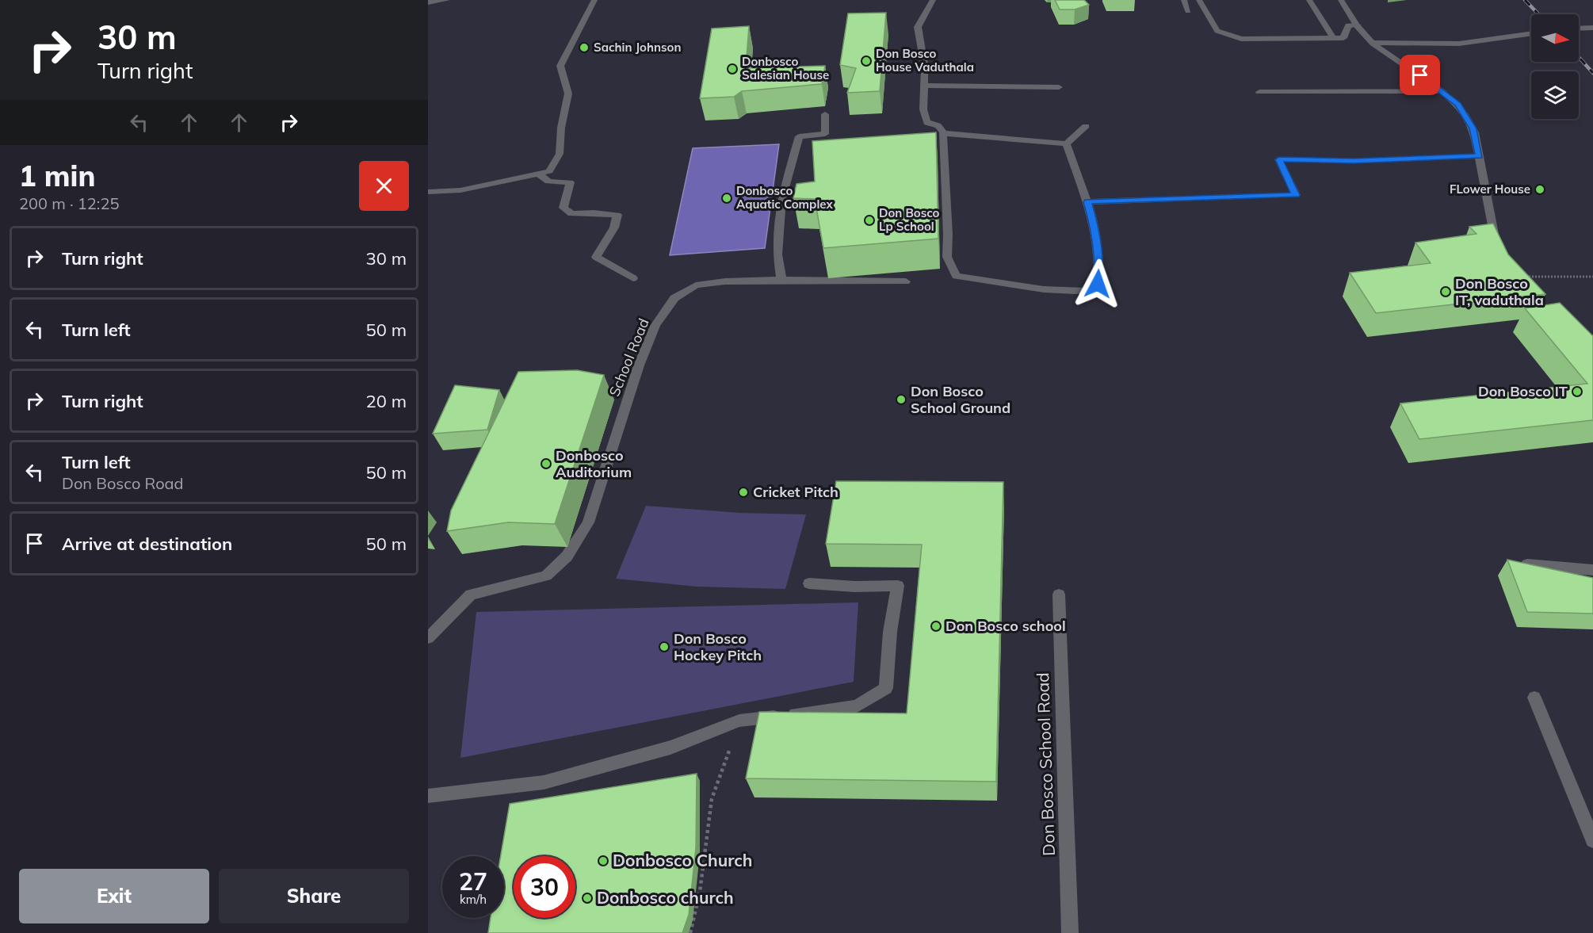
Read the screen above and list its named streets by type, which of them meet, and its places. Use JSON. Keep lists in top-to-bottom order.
{
  "streets": {
    "street": ["School Road", "Don Bosco School Road"]
  },
  "places": [
    "Sachin Johnson",
    "Don Bosco House Vaduthala",
    "Donbosco Salesian House",
    "FLower House",
    "Donbosco Aquatic Complex",
    "Don Bosco Lp School",
    "Don Bosco IT, vaduthala",
    "Don Bosco IT",
    "Don Bosco School Ground",
    "Donbosco Auditorium",
    "Cricket Pitch",
    "Don Bosco school",
    "Don Bosco Hockey Pitch",
    "Donbosco Church",
    "Donbosco church"
  ],
  "north": "right",
  "page": {
    "turn": ["30 m", "Turn right"],
    "heading": ["1 min", "200 m · 12:25"],
    "list": [
      {
        "name": "Turn right",
        "value": "30 m"
      },
      {
        "name": "Turn left",
        "value": "50 m"
      },
      {
        "name": "Turn right",
        "value": "20 m"
      },
      {
        "name": "Turn left",
        "note": "Don Bosco Road",
        "value": "50 m"
      },
      {
        "name": "Arrive at destination",
        "value": "50 m"
      }
    ],
    "speed": "27 km/h",
    "limit": "30",
    "buttons": ["Exit", "Share"]
  }
}
